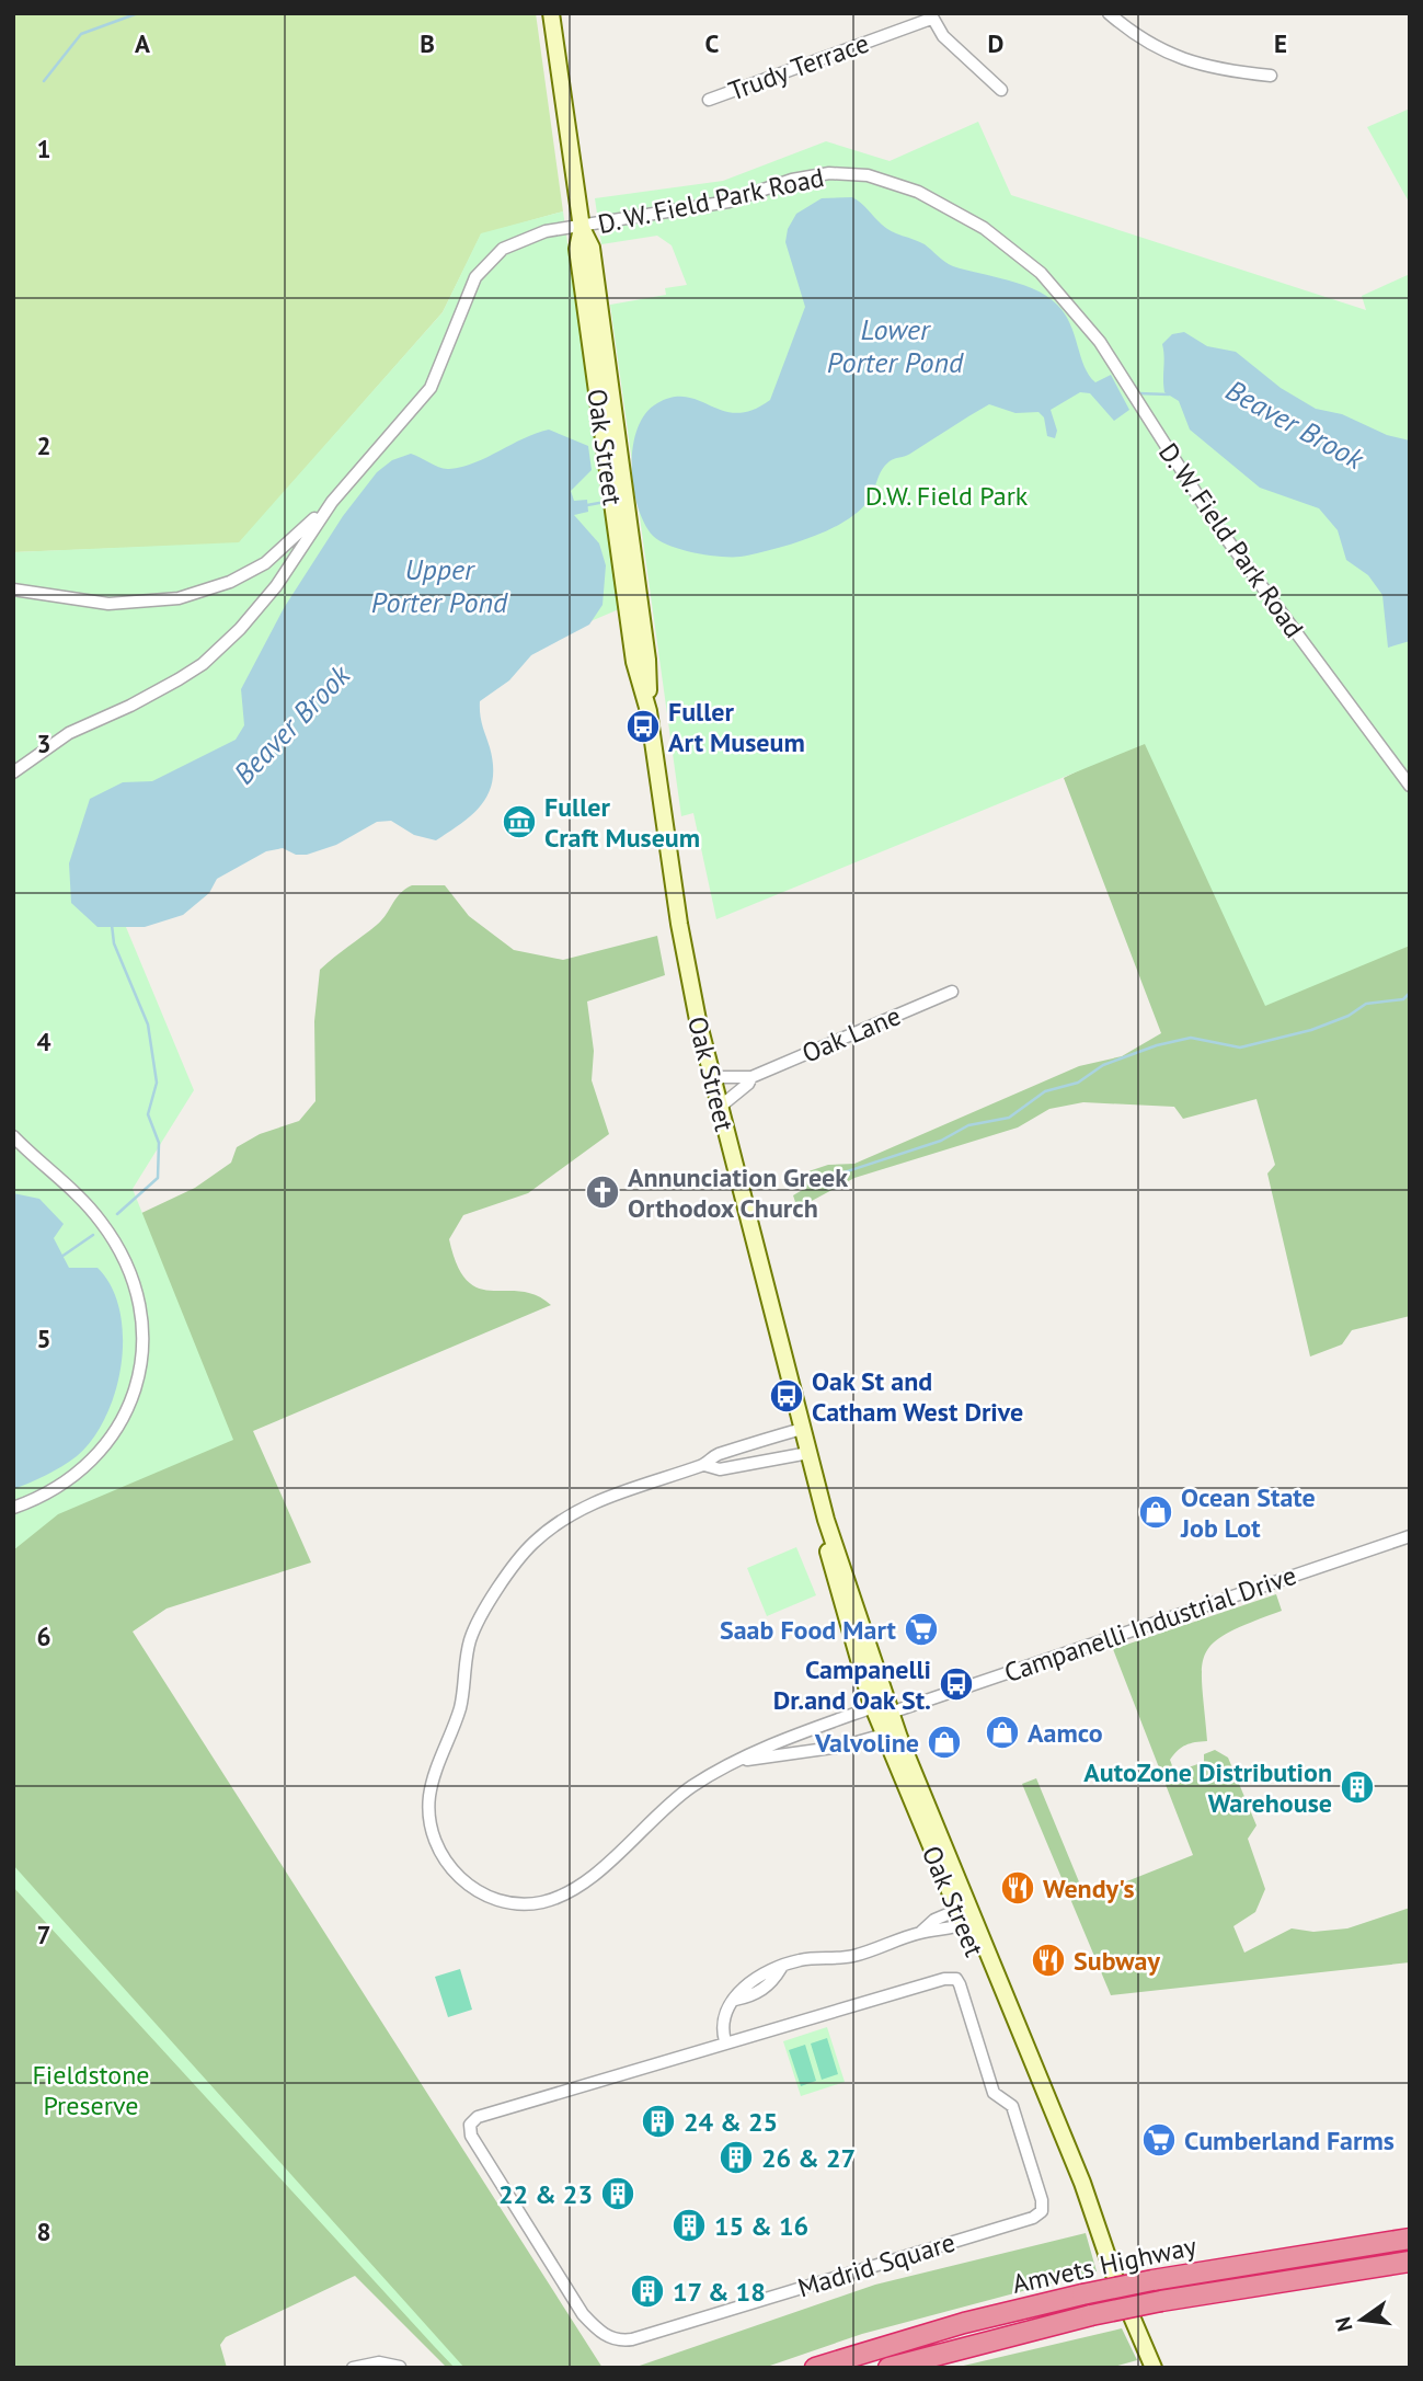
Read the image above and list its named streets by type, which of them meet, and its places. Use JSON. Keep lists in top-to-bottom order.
{
  "streets": {
    "highway": ["Amvets Highway"],
    "main road": ["Oak Street"],
    "street": [
      "Trudy Terrace",
      "D. W. Field Park Road",
      "Oak Lane",
      "Campanelli Industrial Drive",
      "Madrid Square"
    ]
  },
  "crossings": [
    ["D. W. Field Park Road", "Oak Street"],
    ["Oak Street", "Oak Lane"],
    ["Oak Street", "Campanelli Industrial Drive"]
  ],
  "water": ["Lower Porter Pond", "Beaver Brook", "Upper Porter Pond"],
  "parks": ["D.W. Field Park", "Fieldstone Preserve"],
  "places": {
    "bus stop": ["Fuller Art Museum", "Oak St and Catham West Drive", "Campanelli Dr.and Oak St."],
    "museum": ["Fuller Craft Museum"],
    "church": ["Annunciation Greek Orthodox Church"],
    "shop": ["Ocean State Job Lot", "Aamco", "Valvoline"],
    "supermarket": ["Saab Food Mart", "Cumberland Farms"],
    "building": [
      "AutoZone Distribution Warehouse",
      "24 & 25",
      "26 & 27",
      "22 & 23",
      "15 & 16",
      "17 & 18"
    ],
    "restaurant": ["Wendy's", "Subway"]
  },
  "north": "left",
  "grid": {
    "columns": [
      "A",
      "B",
      "C",
      "D",
      "E"
    ],
    "rows": [
      "1",
      "2",
      "3",
      "4",
      "5",
      "6",
      "7",
      "8"
    ]
  }
}
